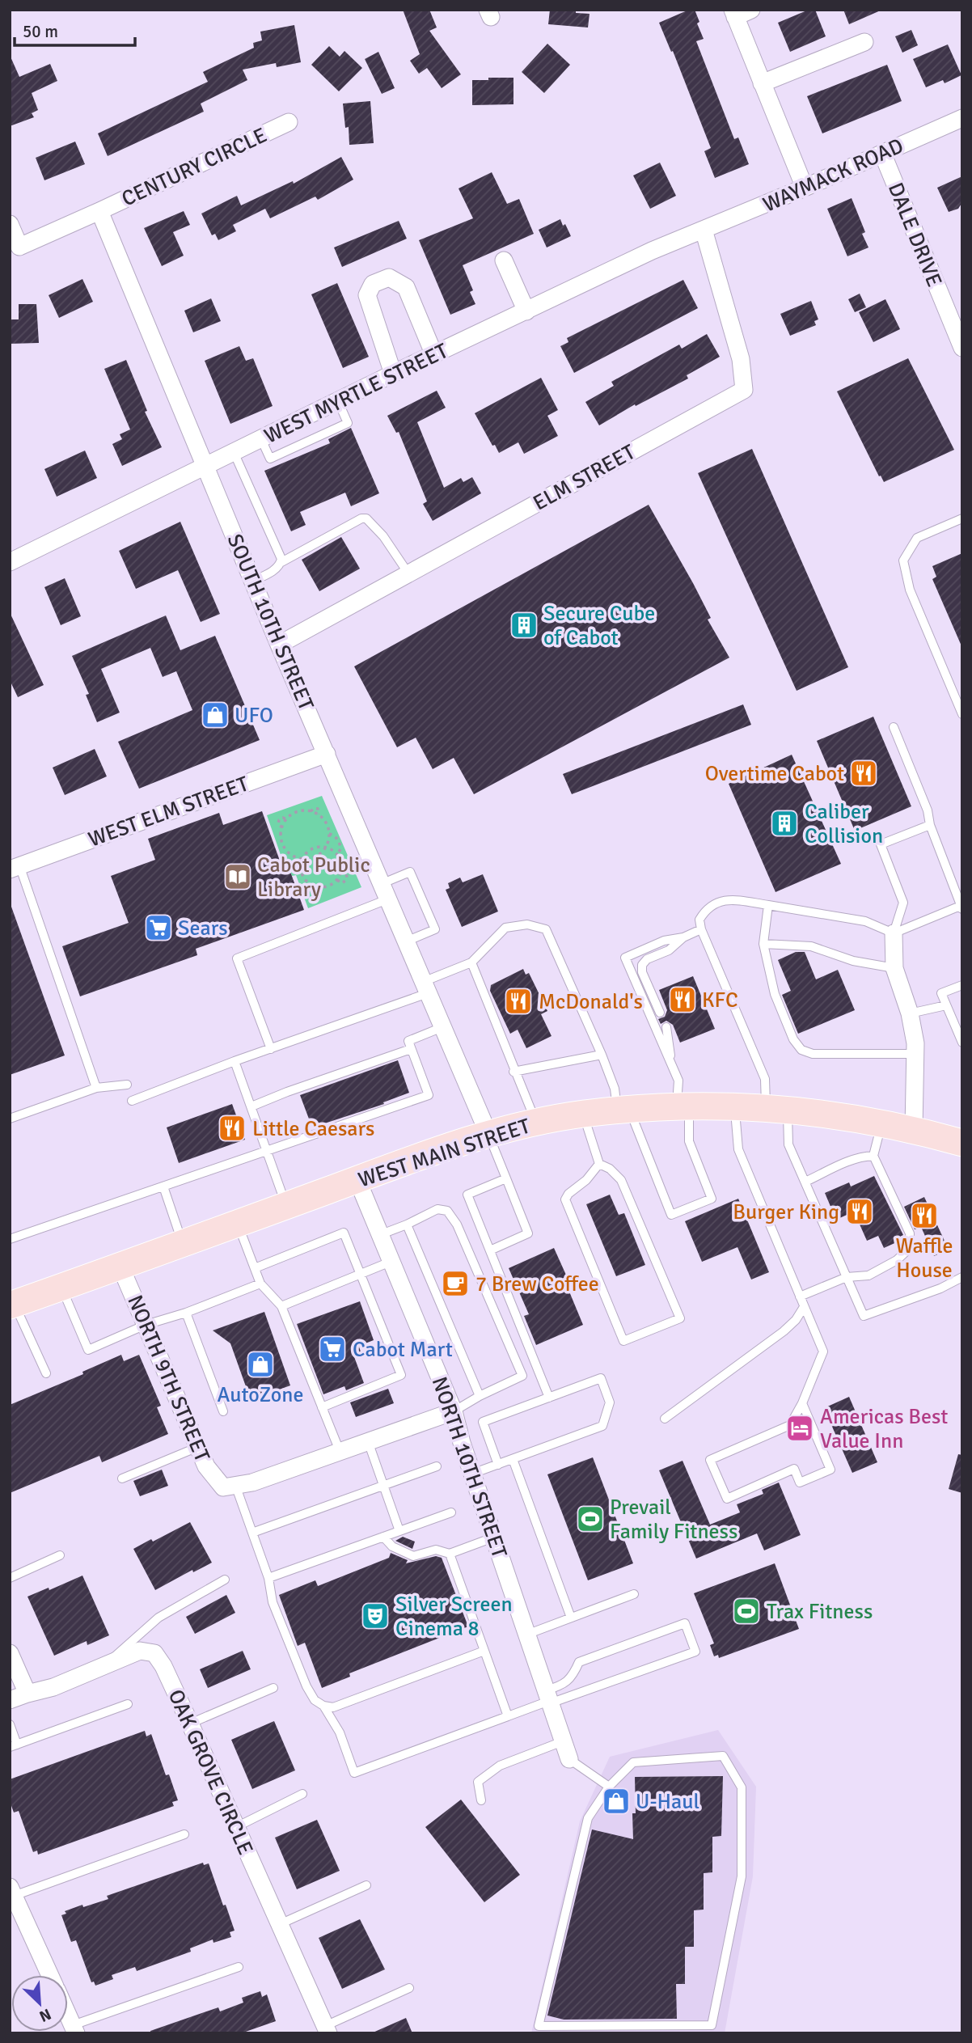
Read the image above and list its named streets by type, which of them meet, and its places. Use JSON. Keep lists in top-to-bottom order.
{
  "streets": {
    "main road": ["WEST MAIN STREET"],
    "street": [
      "CENTURY CIRCLE",
      "WAYMACK ROAD",
      "DALE DRIVE",
      "WEST MYRTLE STREET",
      "ELM STREET",
      "SOUTH 10TH STREET",
      "WEST ELM STREET",
      "NORTH 9TH STREET",
      "NORTH 10TH STREET",
      "OAK GROVE CIRCLE"
    ]
  },
  "crossings": [
    ["CENTURY CIRCLE", "SOUTH 10TH STREET"],
    ["WAYMACK ROAD", "DALE DRIVE"],
    ["WAYMACK ROAD", "WEST MYRTLE STREET"],
    ["WAYMACK ROAD", "ELM STREET"],
    ["WEST MYRTLE STREET", "ELM STREET"],
    ["WEST MYRTLE STREET", "SOUTH 10TH STREET"],
    ["ELM STREET", "SOUTH 10TH STREET"],
    ["SOUTH 10TH STREET", "WEST ELM STREET"],
    ["SOUTH 10TH STREET", "WEST MAIN STREET"],
    ["WEST MAIN STREET", "NORTH 9TH STREET"],
    ["WEST MAIN STREET", "NORTH 10TH STREET"]
  ],
  "places": {
    "building": ["Secure Cube of Cabot", "Caliber Collision"],
    "shop": ["UFO", "AutoZone", "U-Haul"],
    "restaurant": [
      "Overtime Cabot",
      "KFC",
      "McDonald's",
      "Little Caesars",
      "Burger King",
      "Waffle House"
    ],
    "library": ["Cabot Public Library"],
    "supermarket": ["Sears", "Cabot Mart"],
    "cafe": ["7 Brew Coffee"],
    "hotel": ["Americas Best Value Inn"],
    "sports": ["Prevail Family Fitness", "Trax Fitness"],
    "theatre": ["Silver Screen Cinema 8"]
  },
  "scale_bar": "50 m",
  "north": "bottom right"
}
